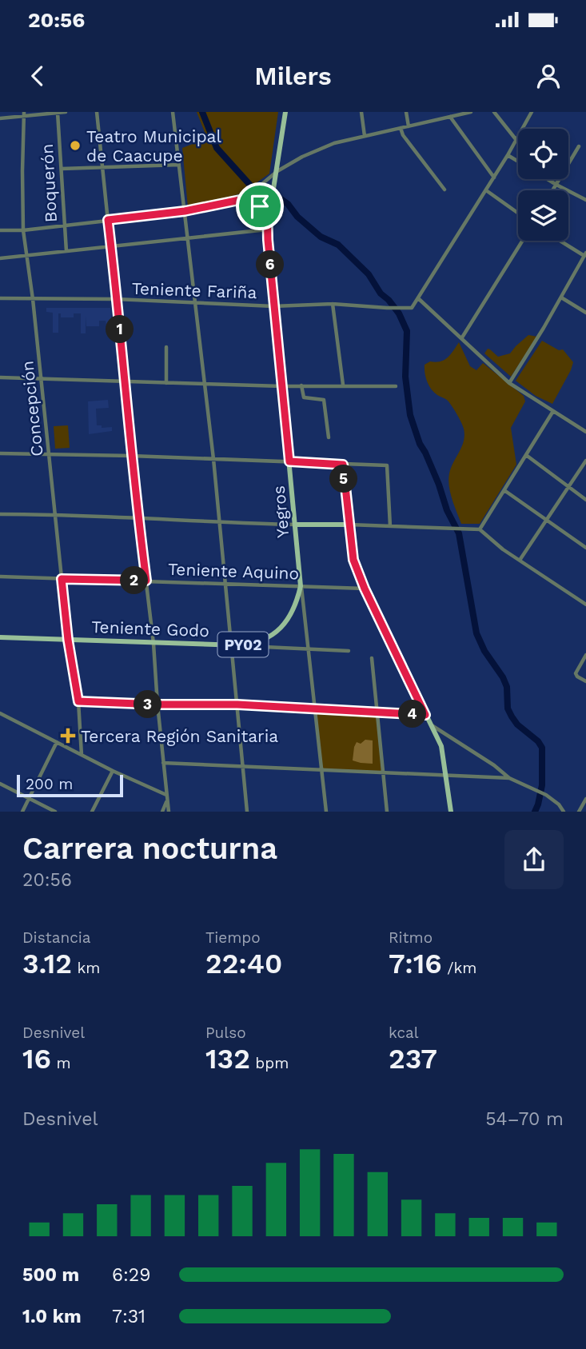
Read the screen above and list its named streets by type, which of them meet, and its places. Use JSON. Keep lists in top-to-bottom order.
{
  "streets": {
    "main road": ["Yegros", "Teniente Godo", "PY02"],
    "street": [
      "Boquerón",
      "Teniente Fariña",
      "Concepción",
      "Teniente Aquino"
    ]
  },
  "crossings": [
    ["Teniente Fariña", "Concepción"],
    ["Teniente Fariña", "Yegros"],
    ["Concepción", "Teniente Aquino"],
    ["Concepción", "Teniente Godo"],
    ["Concepción", "PY02"],
    ["Yegros", "Teniente Aquino"],
    ["Yegros", "Teniente Godo"],
    ["Yegros", "PY02"],
    ["Teniente Aquino", "Teniente Godo"],
    ["Teniente Godo", "PY02"]
  ],
  "places": {
    "other": ["Teatro Municipal de Caacupe"],
    "health": ["Tercera Región Sanitaria"]
  },
  "scale_bar": "200 m",
  "page": {
    "status": "20:56",
    "header": "Milers",
    "pins": [
      "6",
      "1",
      "5",
      "2",
      "3",
      "4"
    ],
    "scale": "200 m",
    "heading": ["Carrera nocturna", "20:56"],
    "stats": [
      ["Distancia", "3.12 km"],
      ["Tiempo", "22:40"],
      ["Ritmo", "7:16 /km"],
      ["Desnivel", "16 m"],
      ["Pulso", "132 bpm"],
      ["kcal", "237"]
    ],
    "chart": ["Desnivel", "54–70 m"],
    "list": [
      {
        "name": "500 m",
        "note": "6:29"
      },
      {
        "name": "1.0 km",
        "note": "7:31"
      }
    ]
  }
}
